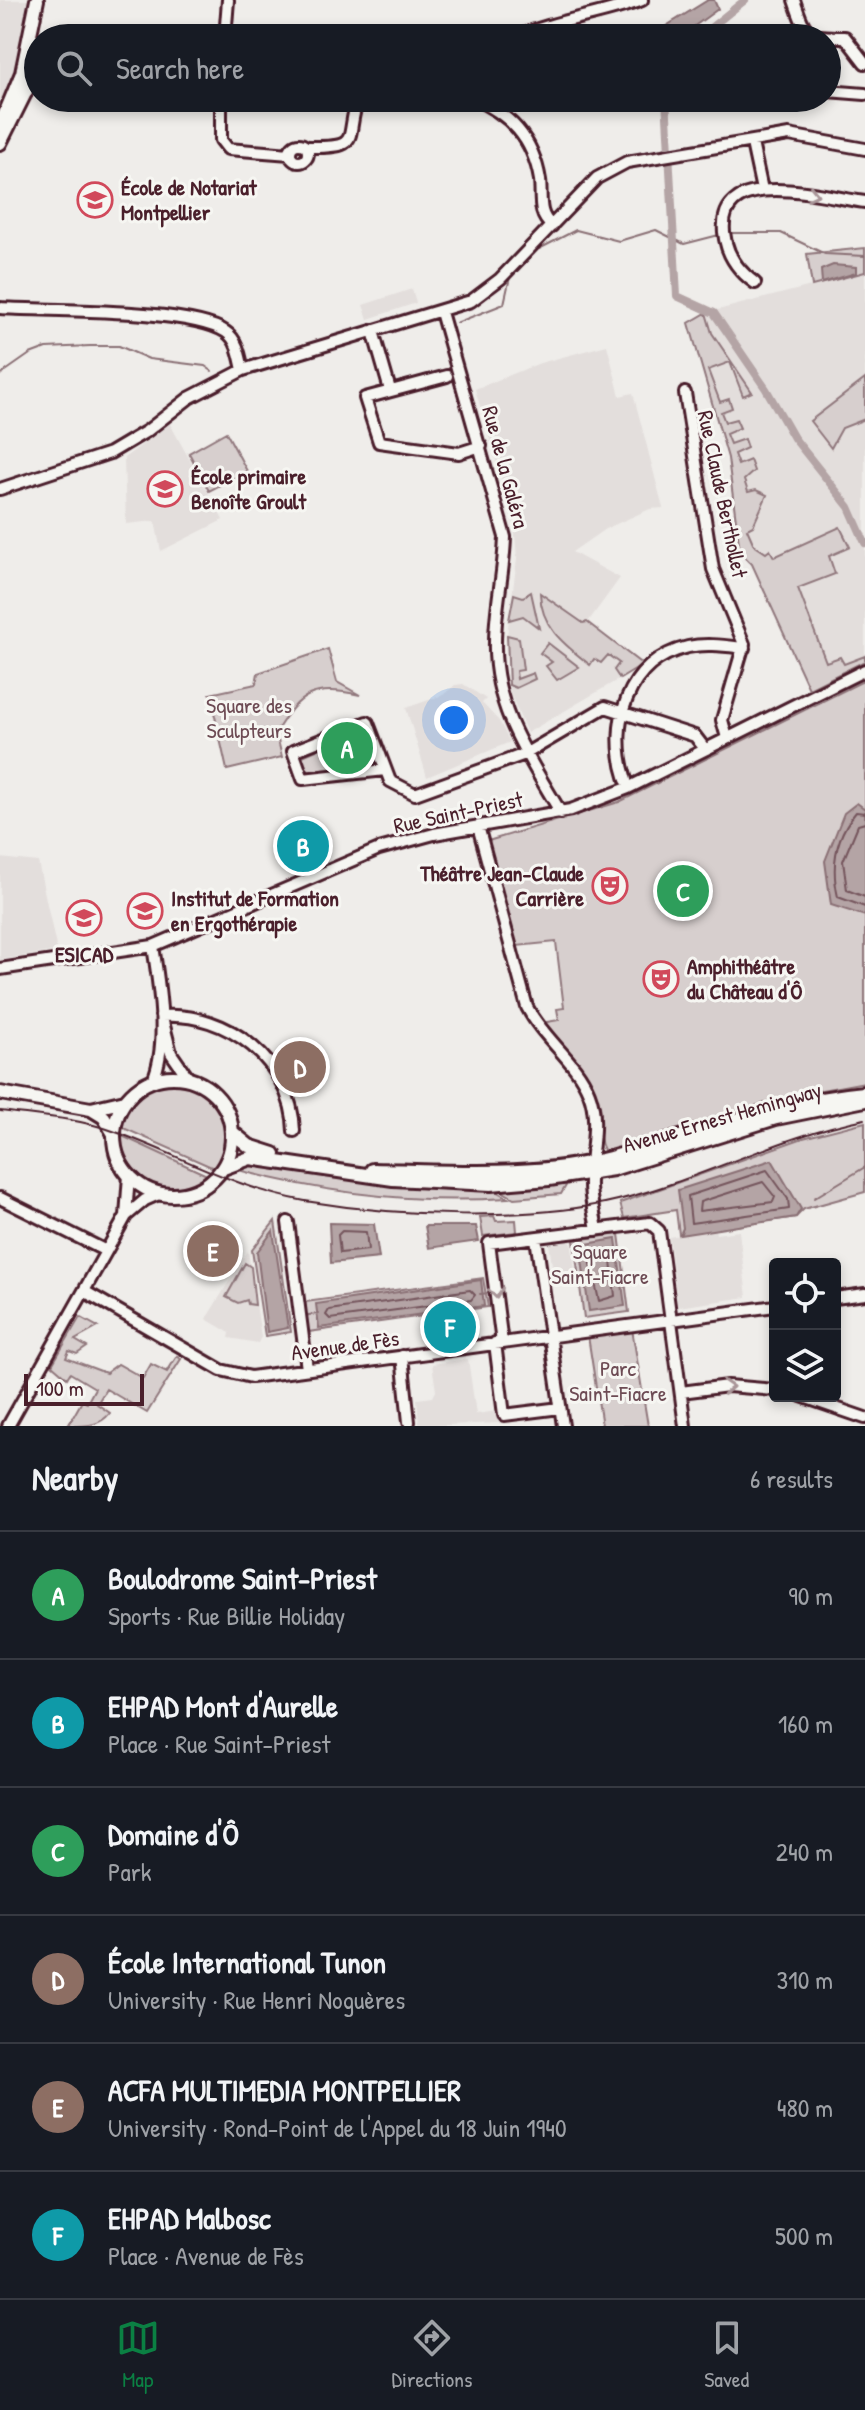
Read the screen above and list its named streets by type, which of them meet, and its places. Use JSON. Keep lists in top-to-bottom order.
{
  "streets": {
    "main road": ["Avenue Ernest Hemingway"],
    "street": [
      "Rue de la Galéra",
      "Rue Claude Berthollet",
      "Rue Saint-Priest",
      "Avenue de Fès"
    ]
  },
  "crossings": [
    ["Rue de la Galéra", "Rue Saint-Priest"]
  ],
  "parks": ["Square des Sculpteurs", "Square Saint-Fiacre", "Parc Saint-Fiacre"],
  "places": {
    "school or university": [
      "École de Notariat Montpellier",
      "École primaire Benoîte Groult",
      "Institut de Formation en Ergothérapie",
      "ESICAD"
    ],
    "theatre": ["Théâtre Jean-Claude Carrière", "Amphithéâtre du Château d'Ô"]
  },
  "scale_bar": "100 m",
  "page": {
    "search": "Search here",
    "pins": [
      "A",
      "B",
      "C",
      "D",
      "E",
      "F"
    ],
    "scale": "100 m",
    "heading": ["Nearby", "6 results"],
    "list": [
      {
        "mark": "A",
        "name": "Boulodrome Saint-Priest",
        "note": "Sports · Rue Billie Holiday",
        "value": "90 m"
      },
      {
        "mark": "B",
        "name": "EHPAD Mont d'Aurelle",
        "note": "Place · Rue Saint-Priest",
        "value": "160 m"
      },
      {
        "mark": "C",
        "name": "Domaine d'Ô",
        "note": "Park",
        "value": "240 m"
      },
      {
        "mark": "D",
        "name": "École International Tunon",
        "note": "University · Rue Henri Noguères",
        "value": "310 m"
      },
      {
        "mark": "E",
        "name": "ACFA MULTIMEDIA MONTPELLIER",
        "note": "University · Rond-Point de l'Appel du 18 Juin 1940",
        "value": "480 m"
      },
      {
        "mark": "F",
        "name": "EHPAD Malbosc",
        "note": "Place · Avenue de Fès",
        "value": "500 m"
      }
    ],
    "nav": ["Map", "Directions", "Saved"]
  }
}
